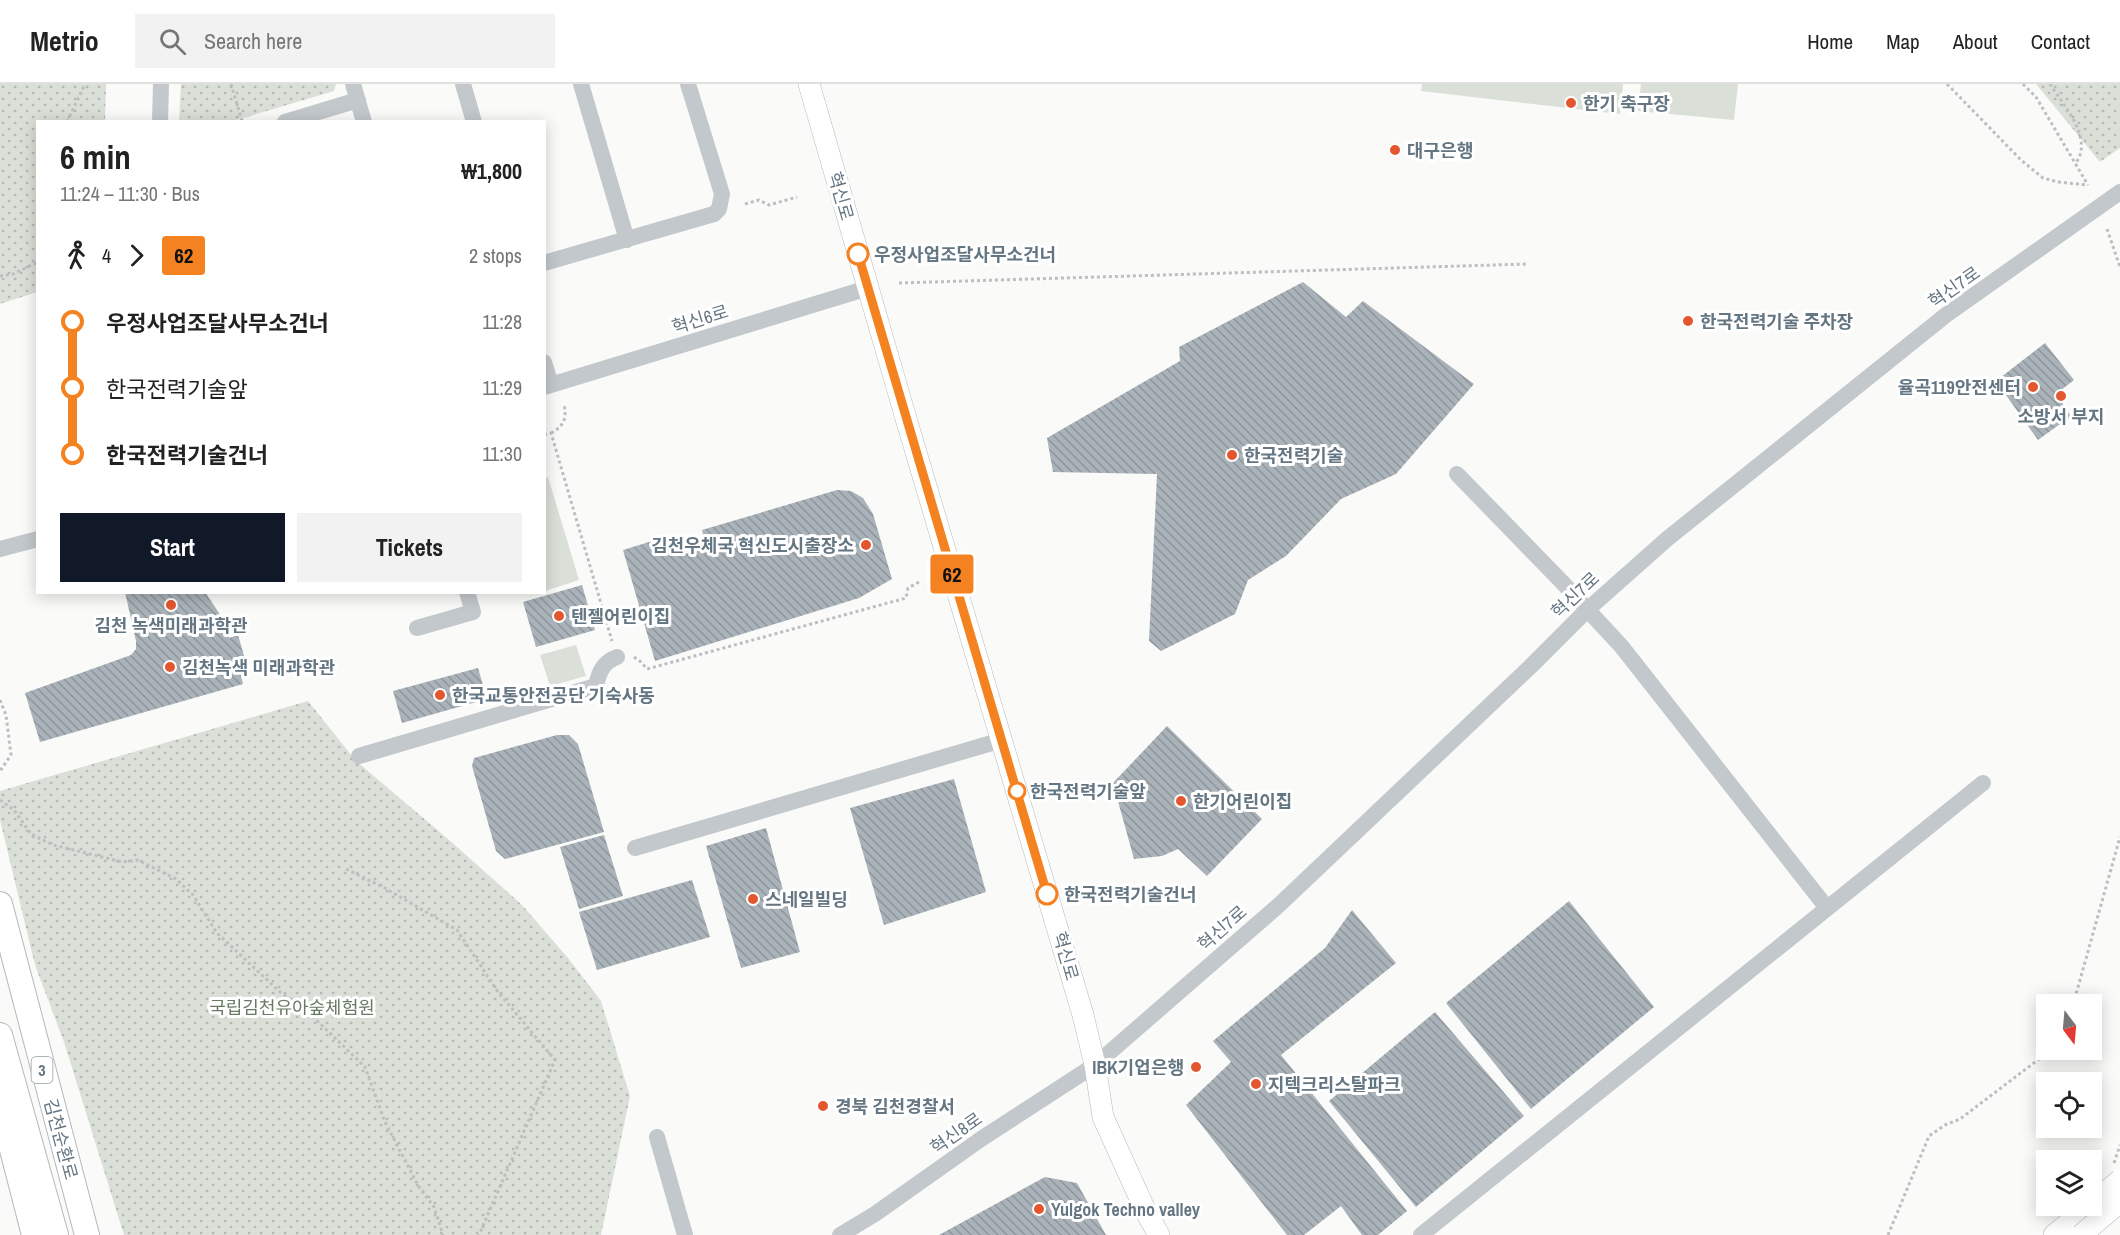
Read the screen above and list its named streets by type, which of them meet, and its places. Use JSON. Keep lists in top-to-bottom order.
{
  "streets": {
    "highway": ["3", "김천순환로"],
    "main road": ["혁신로"],
    "street": ["혁신7로", "혁신6로", "혁신8로"]
  },
  "crossings": [
    ["혁신로", "혁신7로"],
    ["혁신로", "혁신6로"],
    ["혁신로", "혁신8로"],
    ["혁신7로", "혁신8로"]
  ],
  "parks": ["국립김천유아숲체험원"],
  "places": [
    "한기 축구장",
    "대구은행",
    "우정사업조달사무소건너",
    "한국전력기술 주차장",
    "율곡119안전센터",
    "소방서 부지",
    "한국전력기술",
    "김천우체국 혁신도시출장소",
    "김천 녹색미래과학관",
    "텐젤어린이집",
    "김천녹색 미래과학관",
    "한국교통안전공단 기숙사동",
    "한국전력기술앞",
    "한기어린이집",
    "한국전력기술건너",
    "스네일빌딩",
    "IBK기업은행",
    "지텍크리스탈파크",
    "경북 김천경찰서",
    "Yulgok Techno valley"
  ],
  "lines": ["bus line 62"],
  "north": "bottom",
  "page": {
    "header": "Metrio",
    "search": "Search here",
    "nav": [
      "Home",
      "Map",
      "About",
      "Contact"
    ],
    "on_map": "62",
    "heading": ["6 min", "11:24 – 11:30 · Bus", "₩1,800"],
    "legs": ["4", "62", "2 stops"],
    "list": [
      {
        "name": "우정사업조달사무소건너",
        "value": "11:28"
      },
      {
        "name": "한국전력기술앞",
        "value": "11:29"
      },
      {
        "name": "한국전력기술건너",
        "value": "11:30"
      }
    ],
    "buttons": ["Start", "Tickets"]
  }
}
